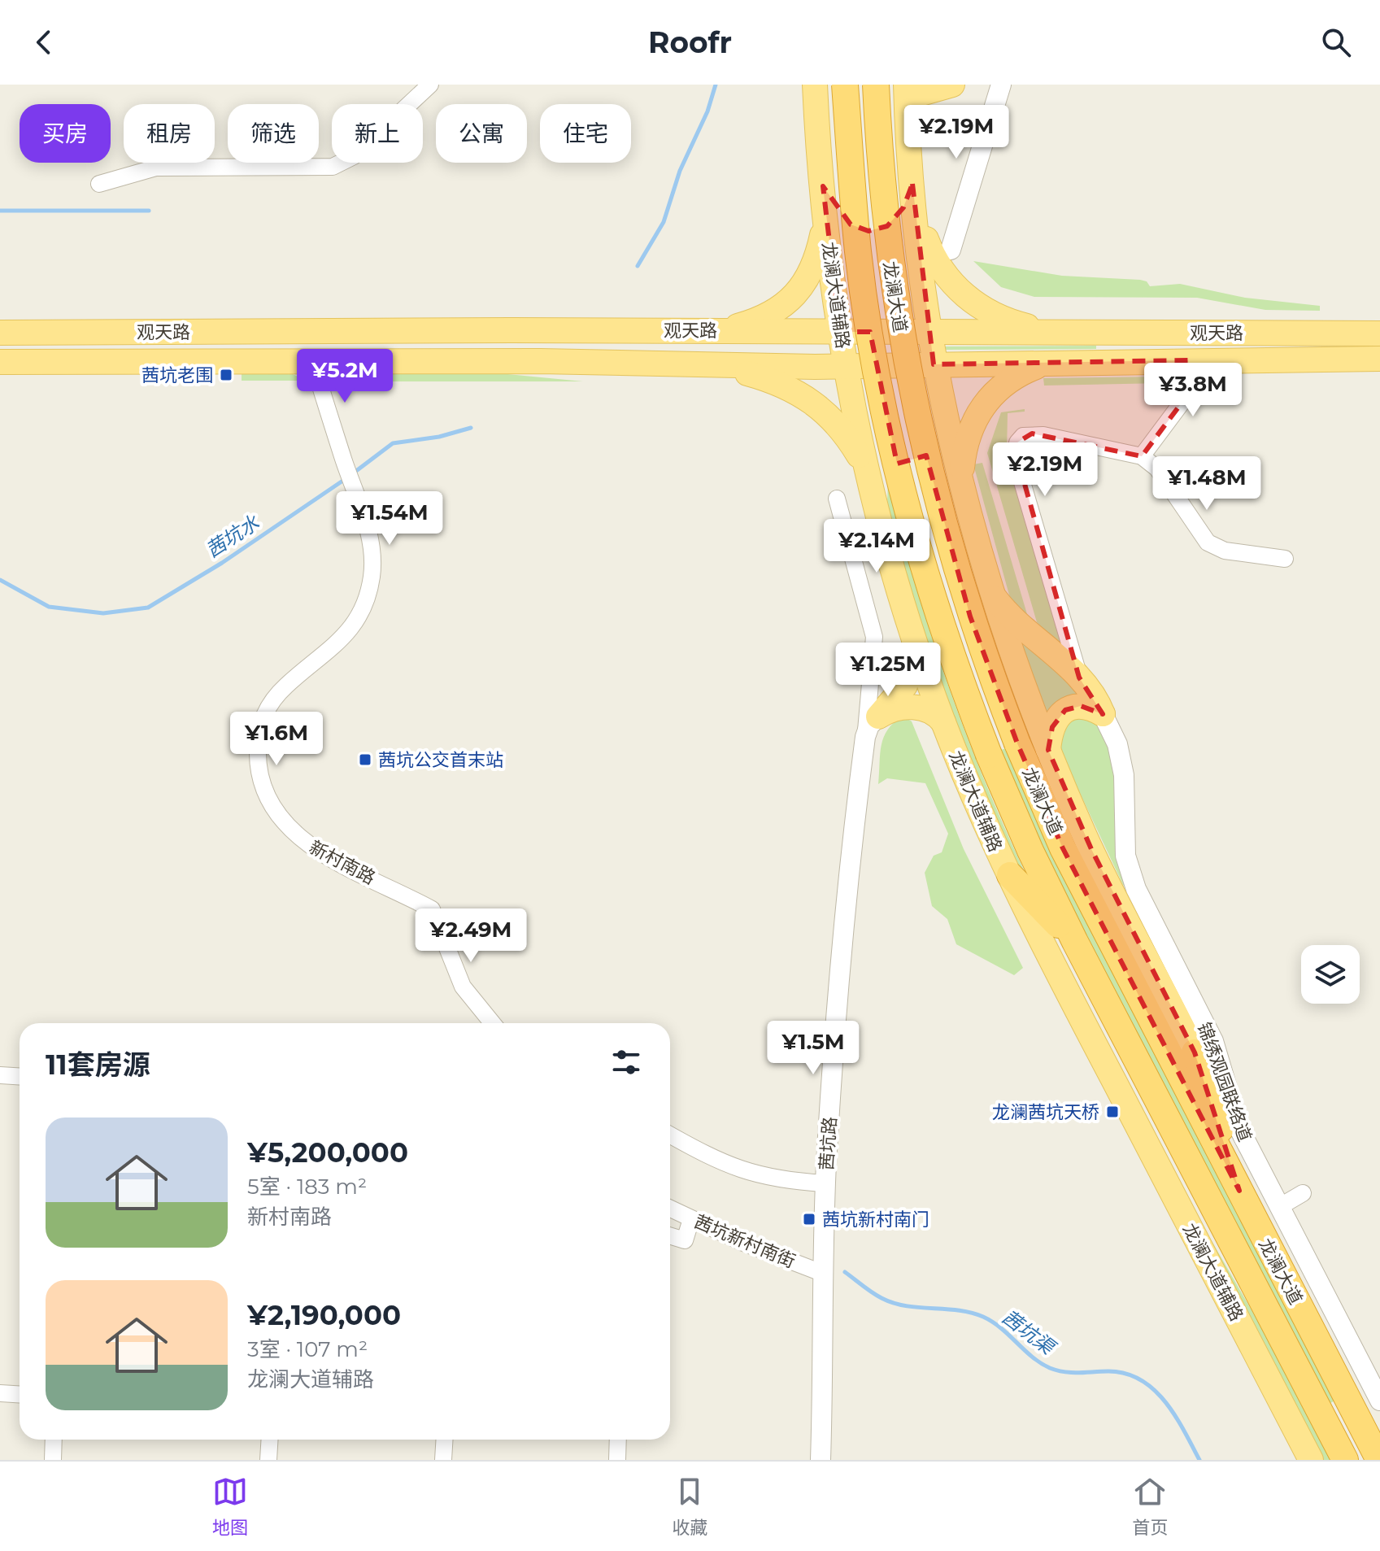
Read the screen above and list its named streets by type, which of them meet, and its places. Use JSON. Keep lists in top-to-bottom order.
{
  "streets": {
    "highway": ["龙澜大道"],
    "main road": ["龙澜大道辅路", "观天路"],
    "street": [
      "新村南路",
      "锦绣观园联络道",
      "茜坑路",
      "茜坑新村南街"
    ]
  },
  "crossings": [
    ["龙澜大道辅路", "观天路"],
    ["观天路", "新村南路"],
    ["茜坑路", "茜坑新村南街"]
  ],
  "water": ["茜坑水", "茜坑渠"],
  "places": {
    "transit": [
      "茜坑老围",
      "茜坑公交首末站",
      "龙澜茜坑天桥",
      "茜坑新村南门"
    ]
  },
  "page": {
    "header": "Roofr",
    "chip": [
      "买房",
      "租房",
      "筛选",
      "新上",
      "公寓",
      "住宅"
    ],
    "price": [
      "¥2.19M",
      "¥5.2M",
      "¥3.8M",
      "¥2.19M",
      "¥1.48M",
      "¥1.54M",
      "¥2.14M",
      "¥1.25M",
      "¥1.6M",
      "¥2.49M",
      "¥1.5M"
    ],
    "heading": "11套房源",
    "list": [
      {
        "name": "¥5,200,000",
        "note": "5室 · 183 m² · 新村南路"
      },
      {
        "name": "¥2,190,000",
        "note": "3室 · 107 m² · 龙澜大道辅路"
      }
    ],
    "tabs": ["地图", "收藏", "首页"]
  }
}
